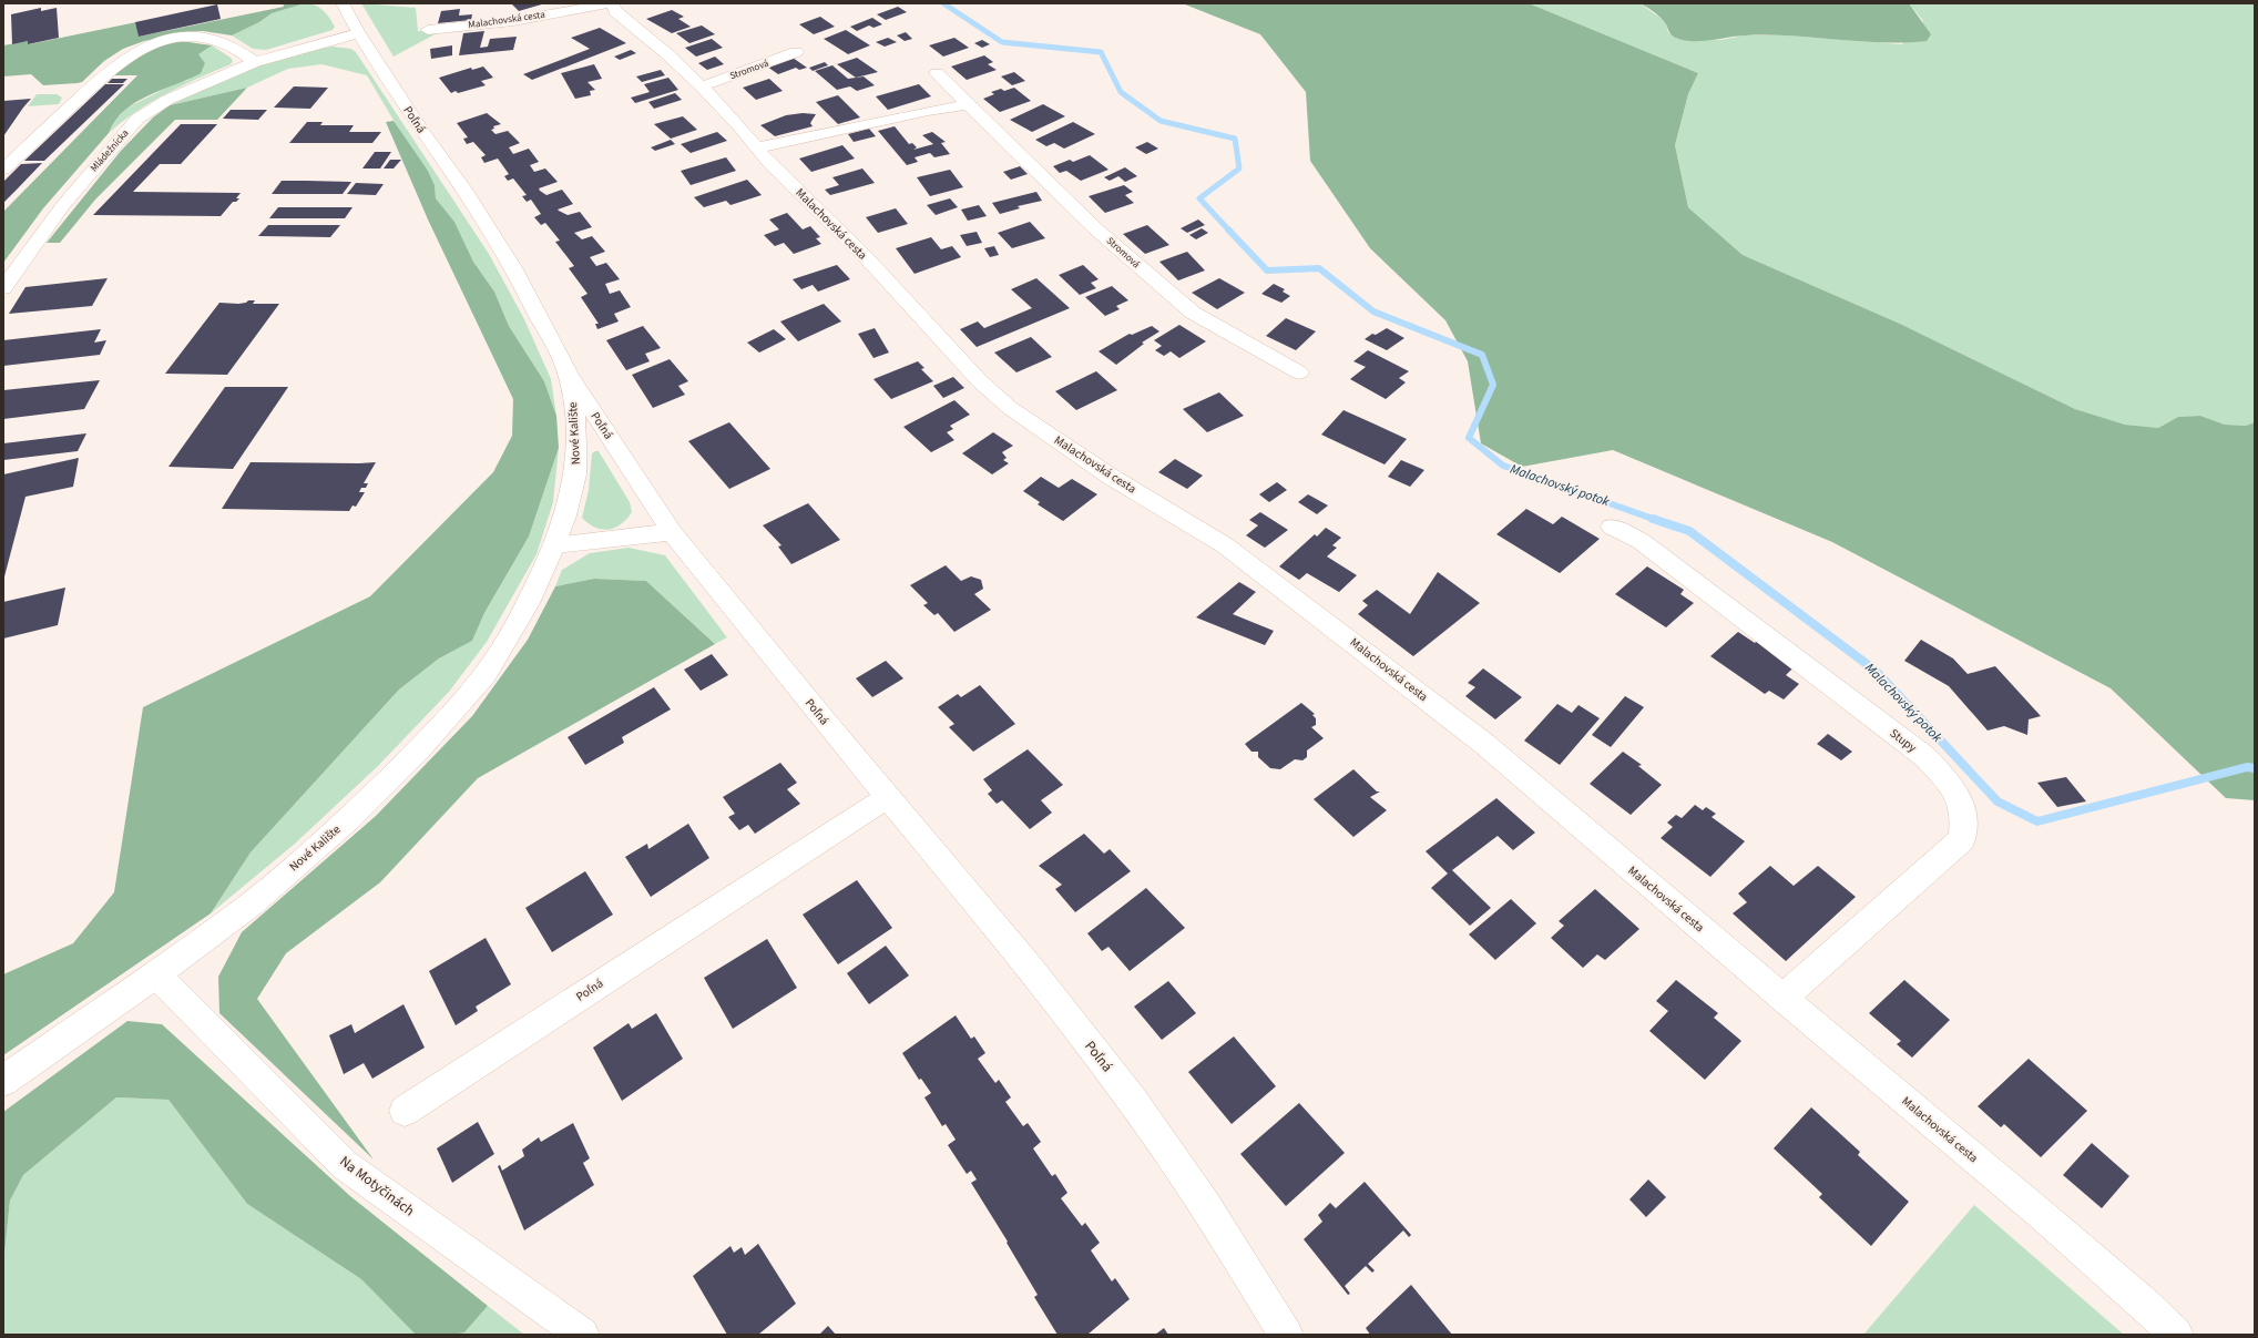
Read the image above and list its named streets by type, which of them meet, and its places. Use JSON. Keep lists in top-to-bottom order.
{
  "streets": {
    "street": [
      "Malachovská cesta",
      "Stromová",
      "Poľná",
      "Mládežnícka",
      "Nové Kalište",
      "Stupy",
      "Na Motyčinách"
    ]
  },
  "crossings": [
    ["Malachovská cesta", "Stromová"],
    ["Malachovská cesta", "Stupy"],
    ["Poľná", "Mládežnícka"],
    ["Poľná", "Nové Kalište"],
    ["Nové Kalište", "Na Motyčinách"]
  ],
  "water": ["Malachovský potok"]
}
